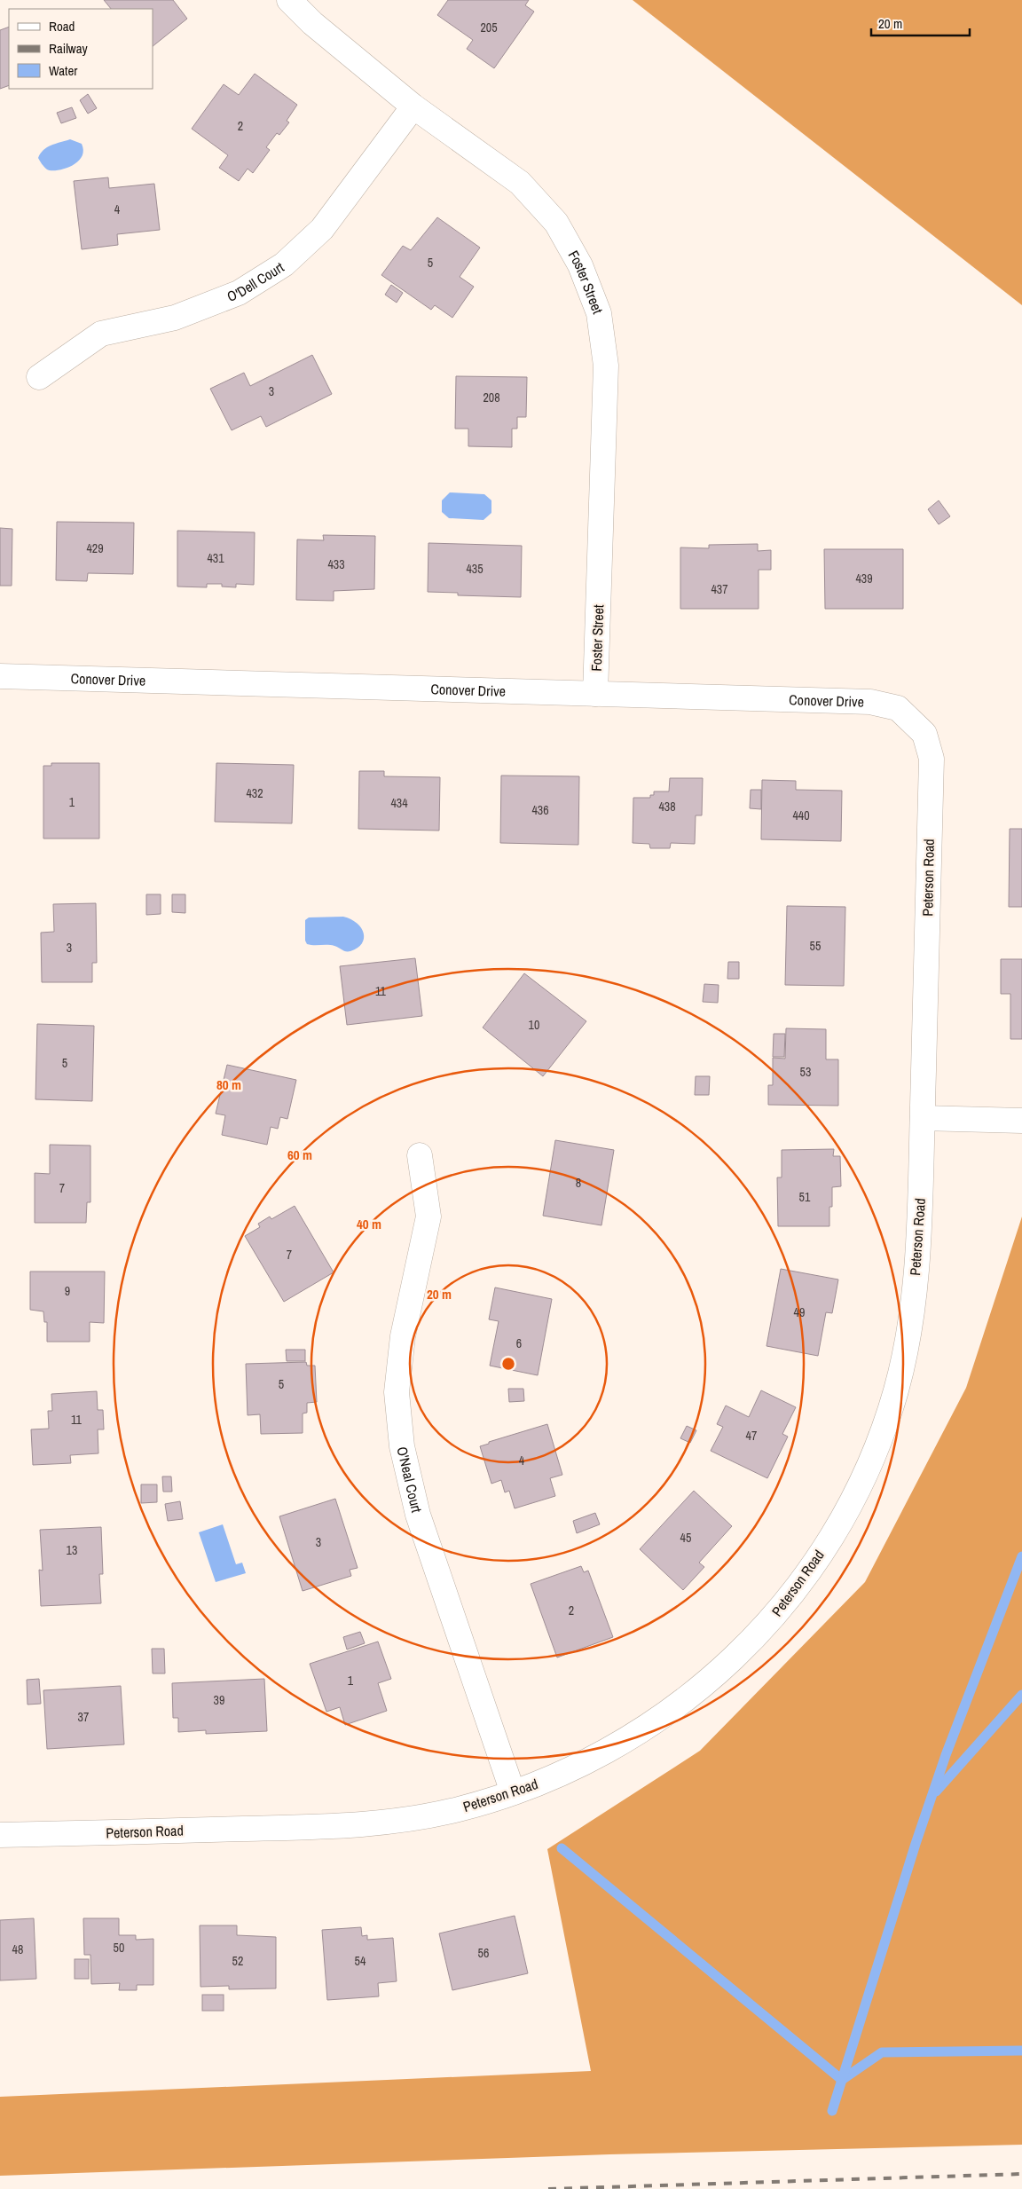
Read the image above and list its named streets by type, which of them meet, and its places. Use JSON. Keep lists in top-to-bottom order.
{
  "streets": {
    "street": [
      "O'Dell Court",
      "Foster Street",
      "Conover Drive",
      "Peterson Road",
      "O'Neal Court"
    ]
  },
  "crossings": [
    ["O'Dell Court", "Foster Street"],
    ["Foster Street", "Conover Drive"],
    ["Conover Drive", "Peterson Road"],
    ["Peterson Road", "O'Neal Court"]
  ],
  "house_numbers": [
    "205",
    "2",
    "4",
    "5",
    "3",
    "208",
    "429",
    "431",
    "433",
    "435",
    "439",
    "437",
    "432",
    "1",
    "434",
    "438",
    "436",
    "440",
    "55",
    "3",
    "11",
    "10",
    "5",
    "53",
    "8",
    "7",
    "51",
    "7",
    "9",
    "49",
    "6",
    "5",
    "11",
    "47",
    "4",
    "45",
    "3",
    "13",
    "2",
    "1",
    "39",
    "37",
    "50",
    "48",
    "56",
    "52",
    "54"
  ],
  "legend": ["Road", "Railway", "Water"],
  "scale_bar": "20 m",
  "rings": [
    "80 m",
    "60 m",
    "40 m",
    "20 m"
  ]
}
